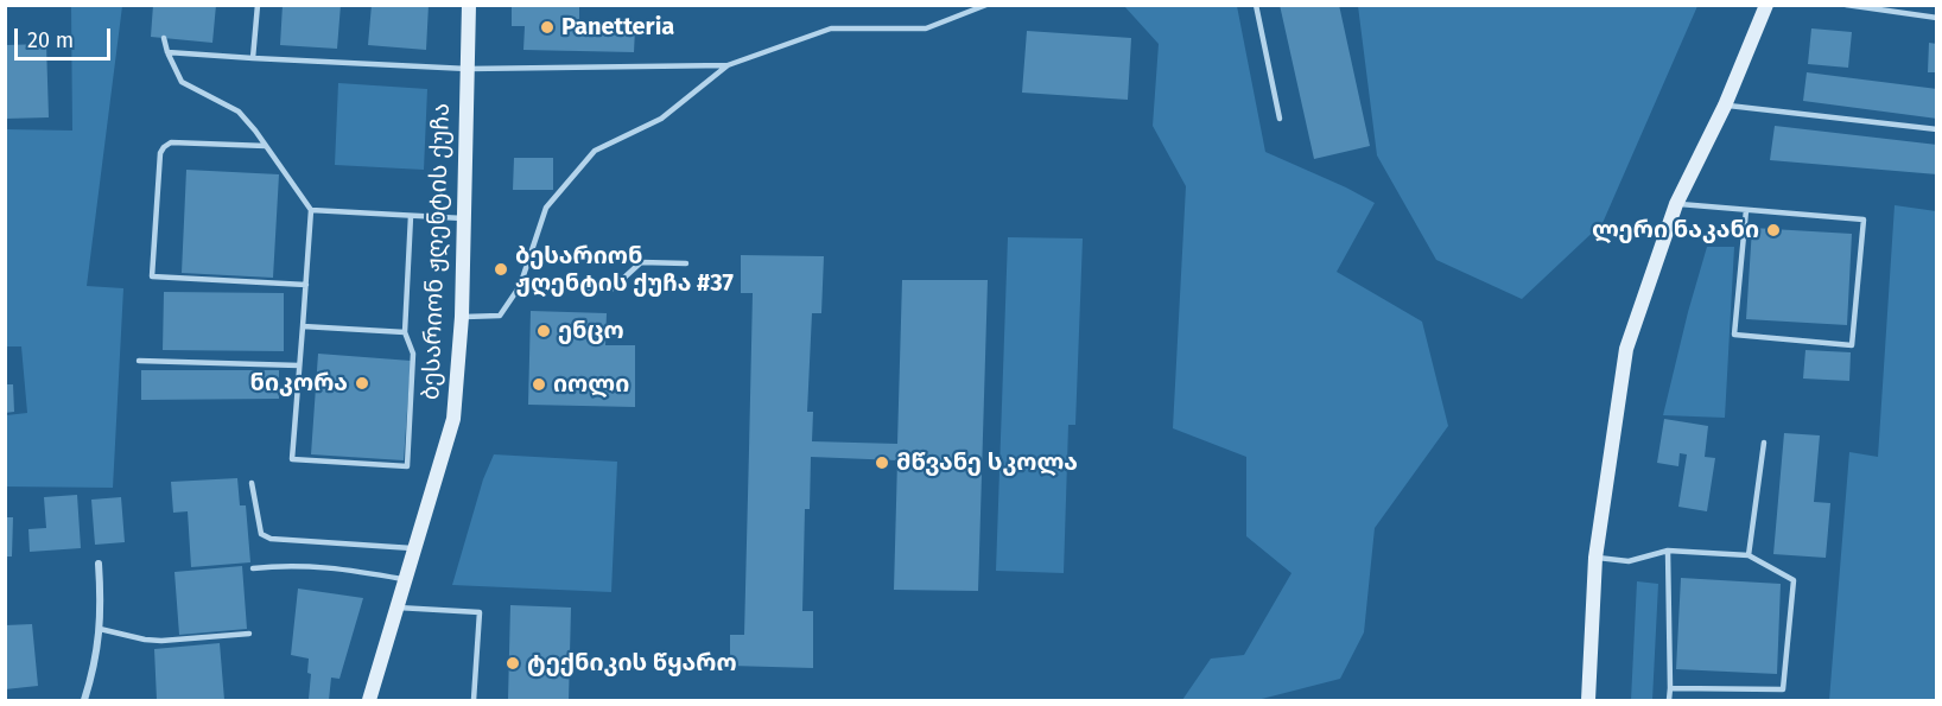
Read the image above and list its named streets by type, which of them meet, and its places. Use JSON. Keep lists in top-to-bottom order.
{
  "streets": {
    "main road": ["ბესარიონ ჟღენტის ქუჩა"]
  },
  "places": [
    "Panetteria",
    "ლერი ნაკანი",
    "ბესარიონ ჟღენტის ქუჩა #37",
    "ენცო",
    "ნიკორა",
    "იოლი",
    "მწვანე სკოლა",
    "ტექნიკის წყარო"
  ],
  "scale_bar": "20 m"
}
